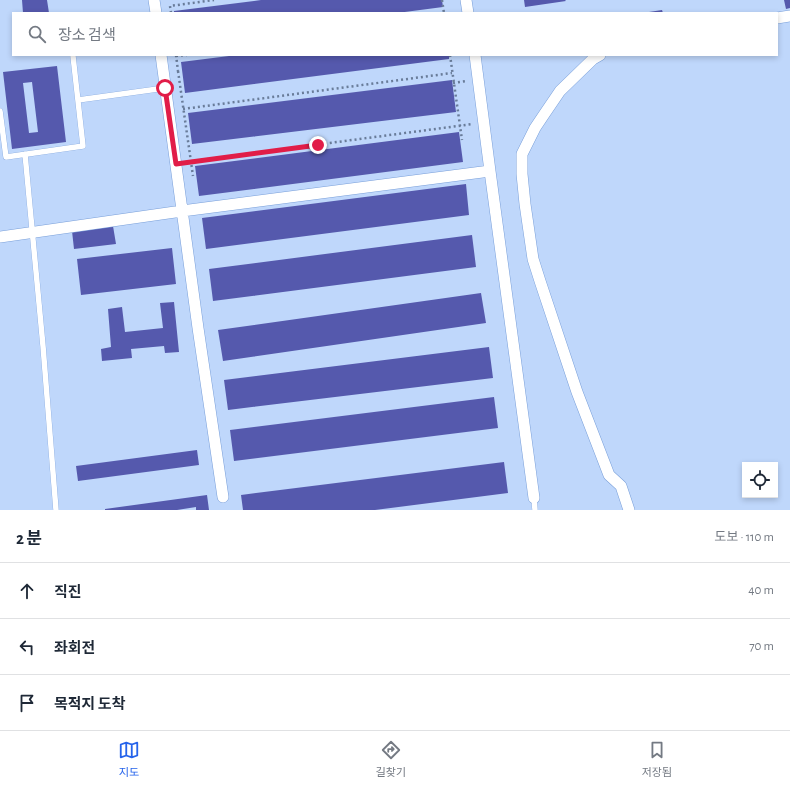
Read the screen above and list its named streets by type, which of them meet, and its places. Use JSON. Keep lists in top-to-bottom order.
{
  "page": {
    "search": "장소 검색",
    "heading": ["2 분", "도보 · 110 m"],
    "list": [
      ["직진", "40 m"],
      ["좌회전", "70 m"],
      "목적지 도착"
    ],
    "nav": ["지도", "길찾기", "저장됨"]
  }
}
